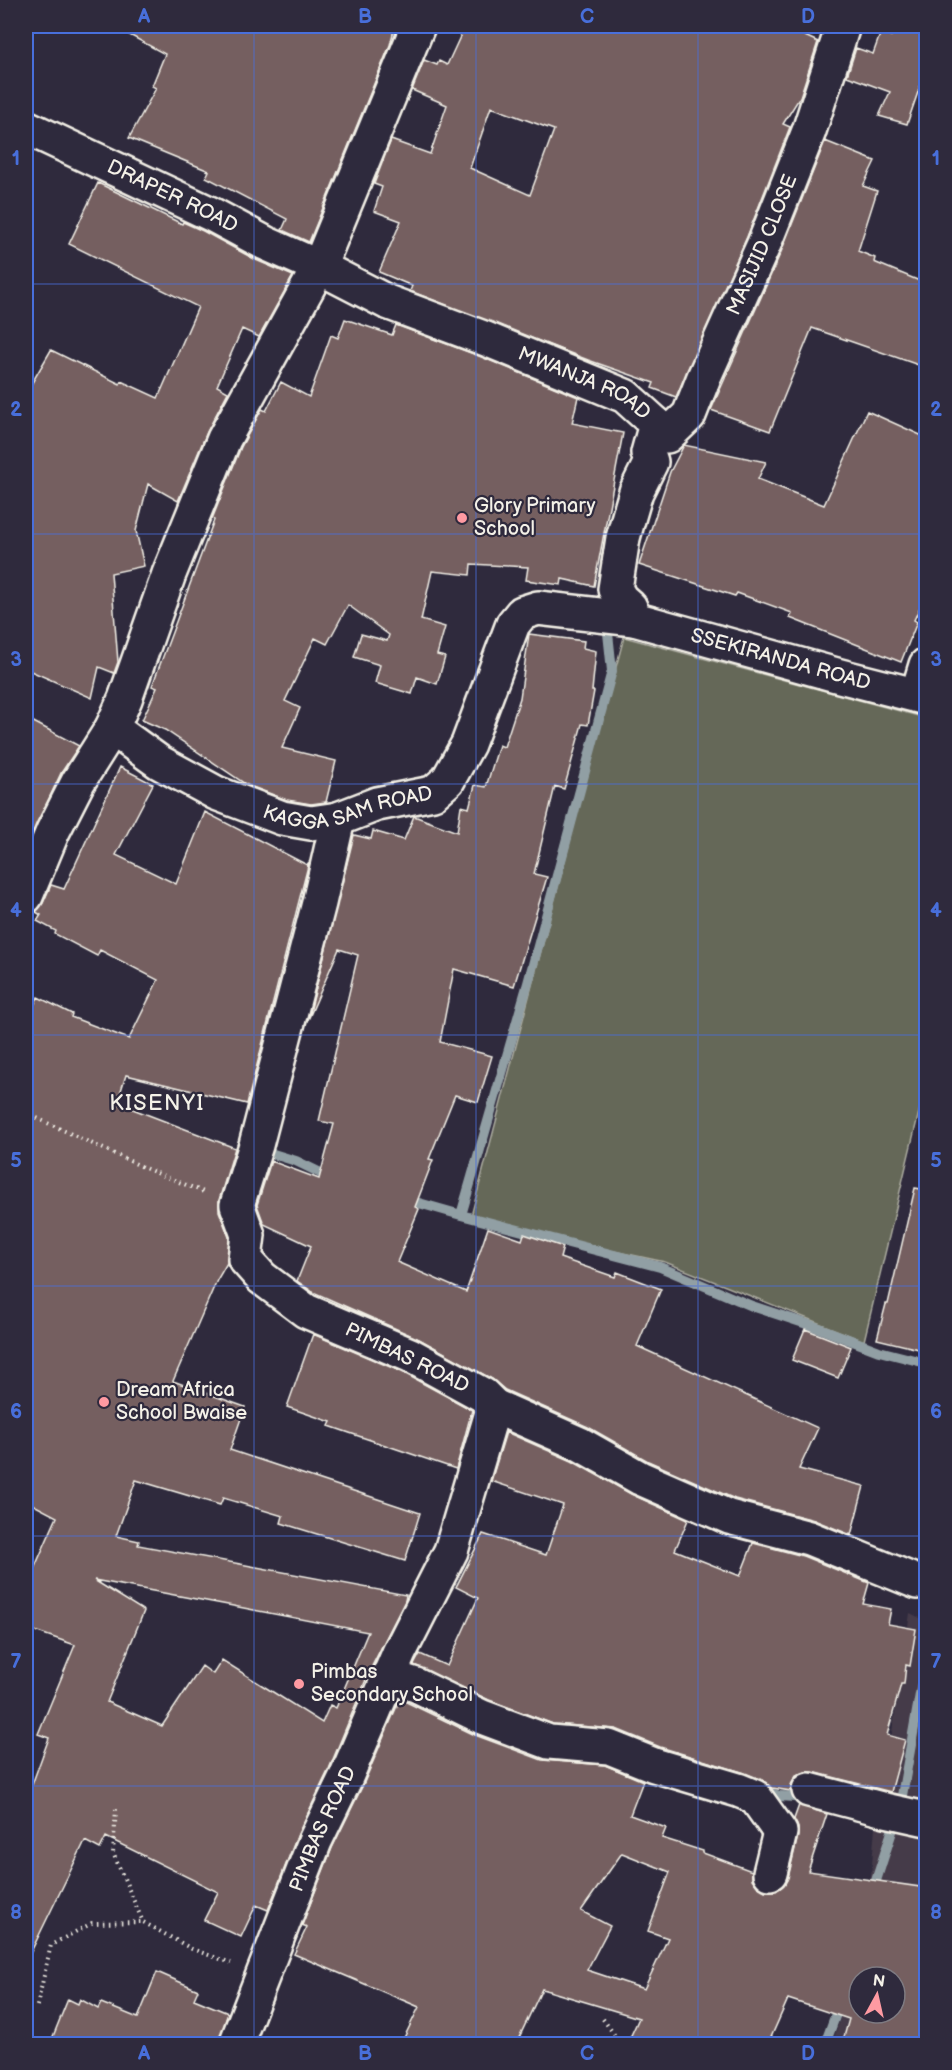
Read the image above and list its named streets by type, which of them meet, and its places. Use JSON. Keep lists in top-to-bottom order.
{
  "streets": {
    "street": [
      "DRAPER ROAD",
      "MASIJID CLOSE",
      "MWANJA ROAD",
      "SSEKIRANDA ROAD",
      "KAGGA SAM ROAD",
      "PIMBAS ROAD"
    ]
  },
  "crossings": [
    ["DRAPER ROAD", "MWANJA ROAD"],
    ["MASIJID CLOSE", "MWANJA ROAD"],
    ["MWANJA ROAD", "SSEKIRANDA ROAD"],
    ["MWANJA ROAD", "KAGGA SAM ROAD"],
    ["SSEKIRANDA ROAD", "KAGGA SAM ROAD"]
  ],
  "districts": ["KISENYI"],
  "places": ["Glory Primary School", "Dream Africa School Bwaise", "Pimbas Secondary School"],
  "north": "top",
  "grid": {
    "columns": [
      "A",
      "B",
      "C",
      "D"
    ],
    "rows": [
      "1",
      "2",
      "3",
      "4",
      "5",
      "6",
      "7",
      "8"
    ]
  }
}
